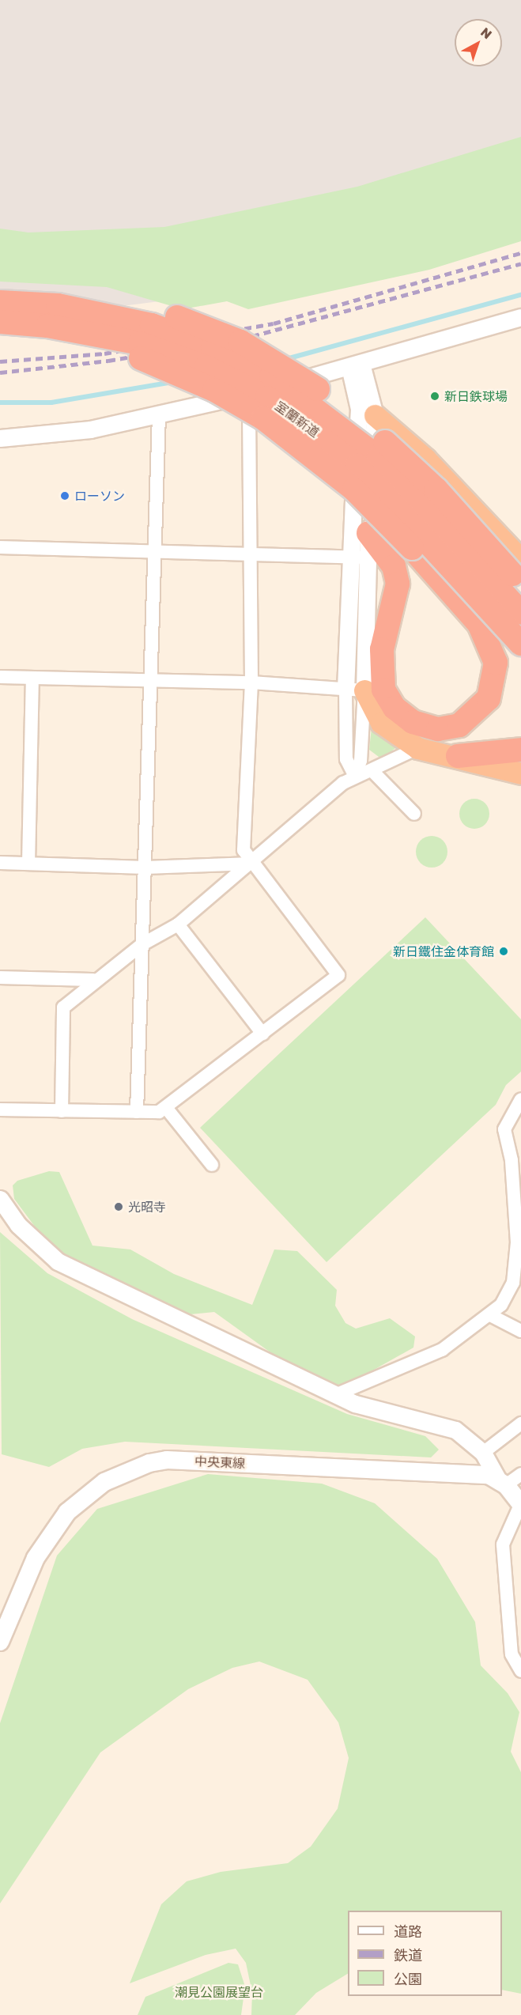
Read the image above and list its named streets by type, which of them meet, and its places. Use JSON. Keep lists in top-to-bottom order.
{
  "streets": {
    "highway": ["室蘭新道"],
    "main road": ["中央東線"]
  },
  "parks": ["潮見公園展望台"],
  "places": [
    "新日鉄球場",
    "ローソン",
    "新日鐵住金体育館",
    "光昭寺"
  ],
  "legend": ["道路", "鉄道", "公園"],
  "north": "top right"
}
